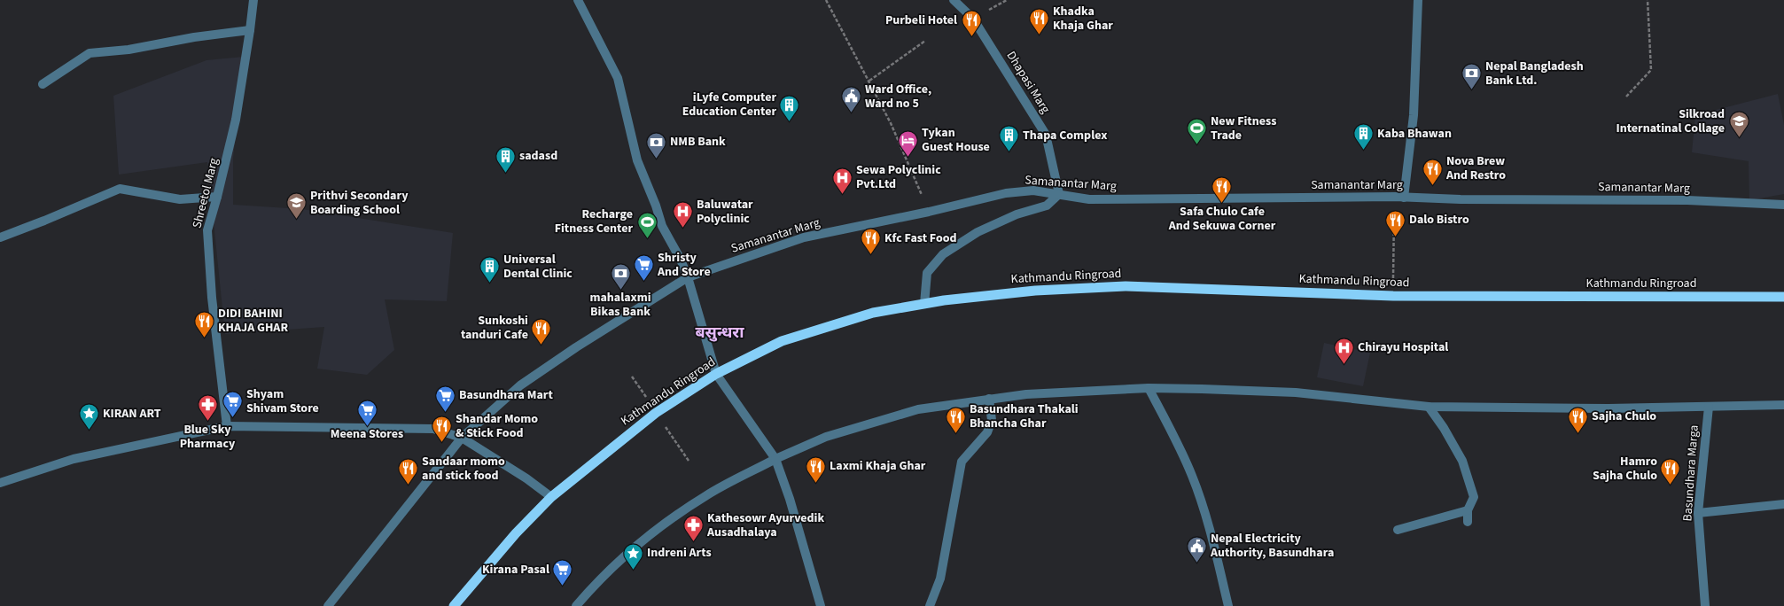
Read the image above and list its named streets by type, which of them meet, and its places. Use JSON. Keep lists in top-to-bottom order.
{
  "streets": {
    "highway": ["Kathmandu Ringroad"],
    "street": [
      "Dhapasi Marg",
      "Samanantar Marg",
      "Shreetol Marg",
      "Basundhara Marga"
    ]
  },
  "crossings": [
    ["Dhapasi Marg", "Samanantar Marg"]
  ],
  "districts": ["बसुन्धरा"],
  "places": {
    "restaurant": [
      "Khadka Khaja Ghar",
      "Purbeli Hotel",
      "Nova Brew And Restro",
      "Safa Chulo Cafe And Sekuwa Corner",
      "Dalo Bistro",
      "Kfc Fast Food",
      "DIDI BAHINI KHAJA GHAR",
      "Sunkoshi tanduri Cafe",
      "Basundhara Thakali Bhancha Ghar",
      "Sajha Chulo",
      "Shandar Momo & Stick Food",
      "Laxmi Khaja Ghar",
      "Sandaar momo and stick food",
      "Hamro Sajha Chulo"
    ],
    "bank": ["Nepal Bangladesh Bank Ltd.", "NMB Bank", "mahalaxmi Bikas Bank"],
    "public building": ["Ward Office, Ward no 5", "Nepal Electricity Authority, Basundhara"],
    "building": [
      "iLyfe Computer Education Center",
      "Kaba Bhawan",
      "Thapa Complex",
      "sadasd",
      "Universal Dental Clinic"
    ],
    "school or university": ["Silkroad Internatinal Collage", "Prithvi Secondary Boarding School"],
    "sports": ["New Fitness Trade", "Recharge Fitness Center"],
    "hotel": ["Tykan Guest House"],
    "hospital": ["Sewa Polyclinic Pvt.Ltd", "Baluwatar Polyclinic", "Chirayu Hospital"],
    "supermarket": [
      "Shristy And Store",
      "Basundhara Mart",
      "Shyam Shivam Store",
      "Meena Stores",
      "Kirana Pasal"
    ],
    "pharmacy": ["Blue Sky Pharmacy", "Kathesowr Ayurvedik Ausadhalaya"],
    "place": ["KIRAN ART", "Indreni Arts"]
  }
}
